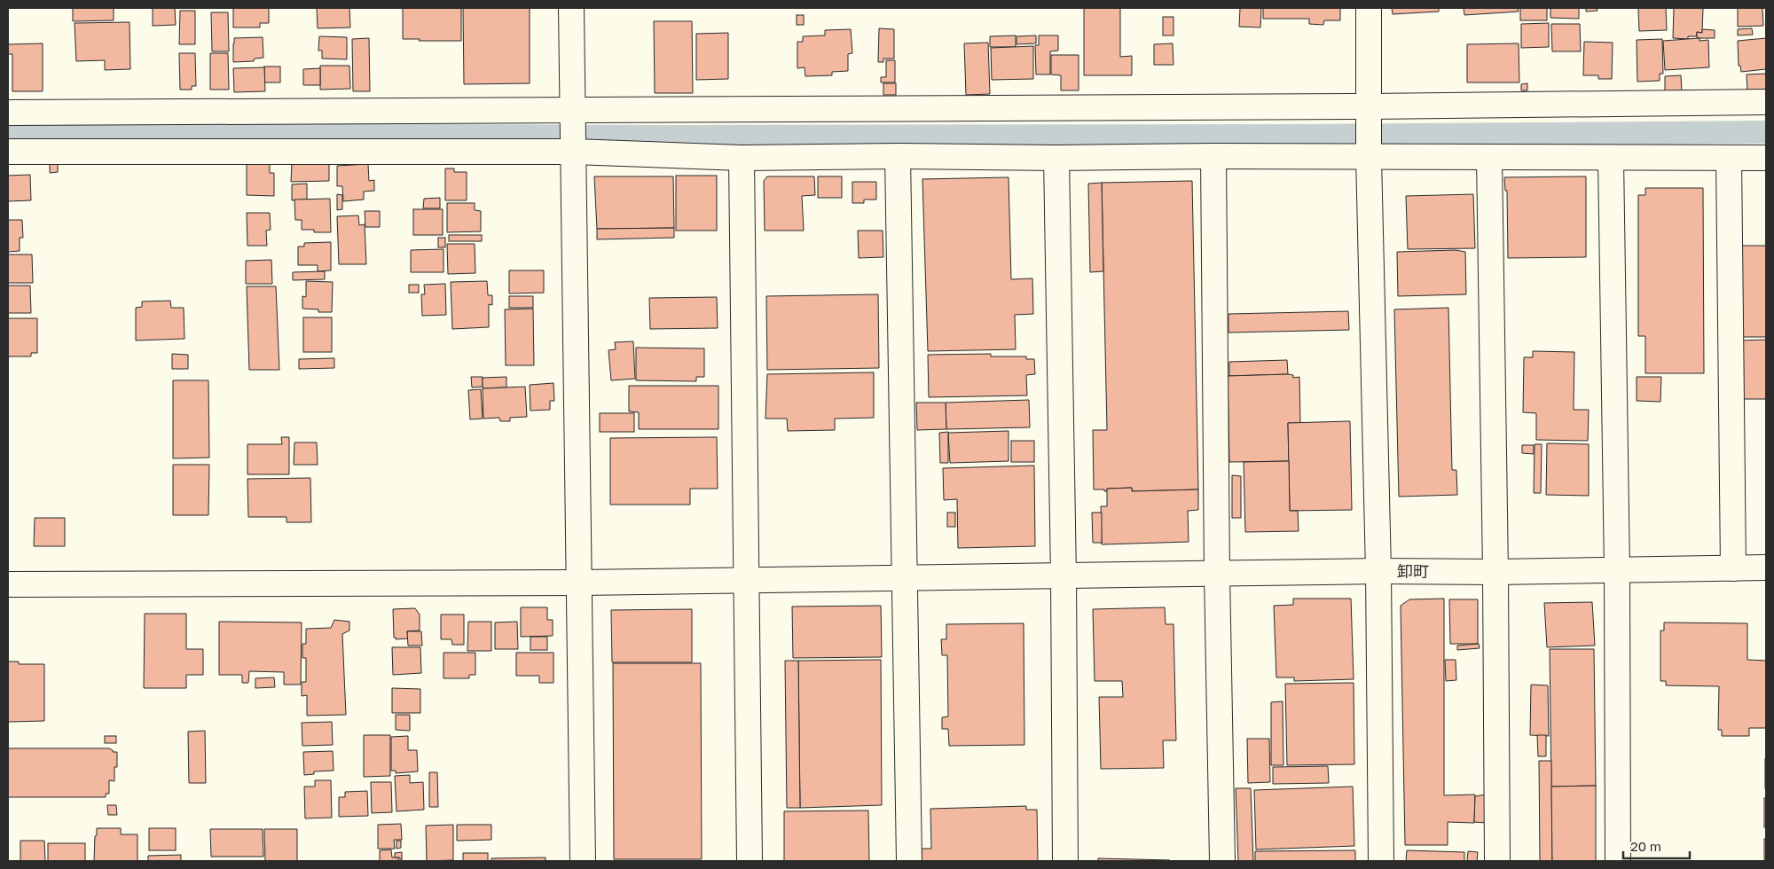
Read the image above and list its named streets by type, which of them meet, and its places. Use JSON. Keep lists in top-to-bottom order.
{
  "districts": ["卸町"],
  "scale_bar": "20 m"
}
